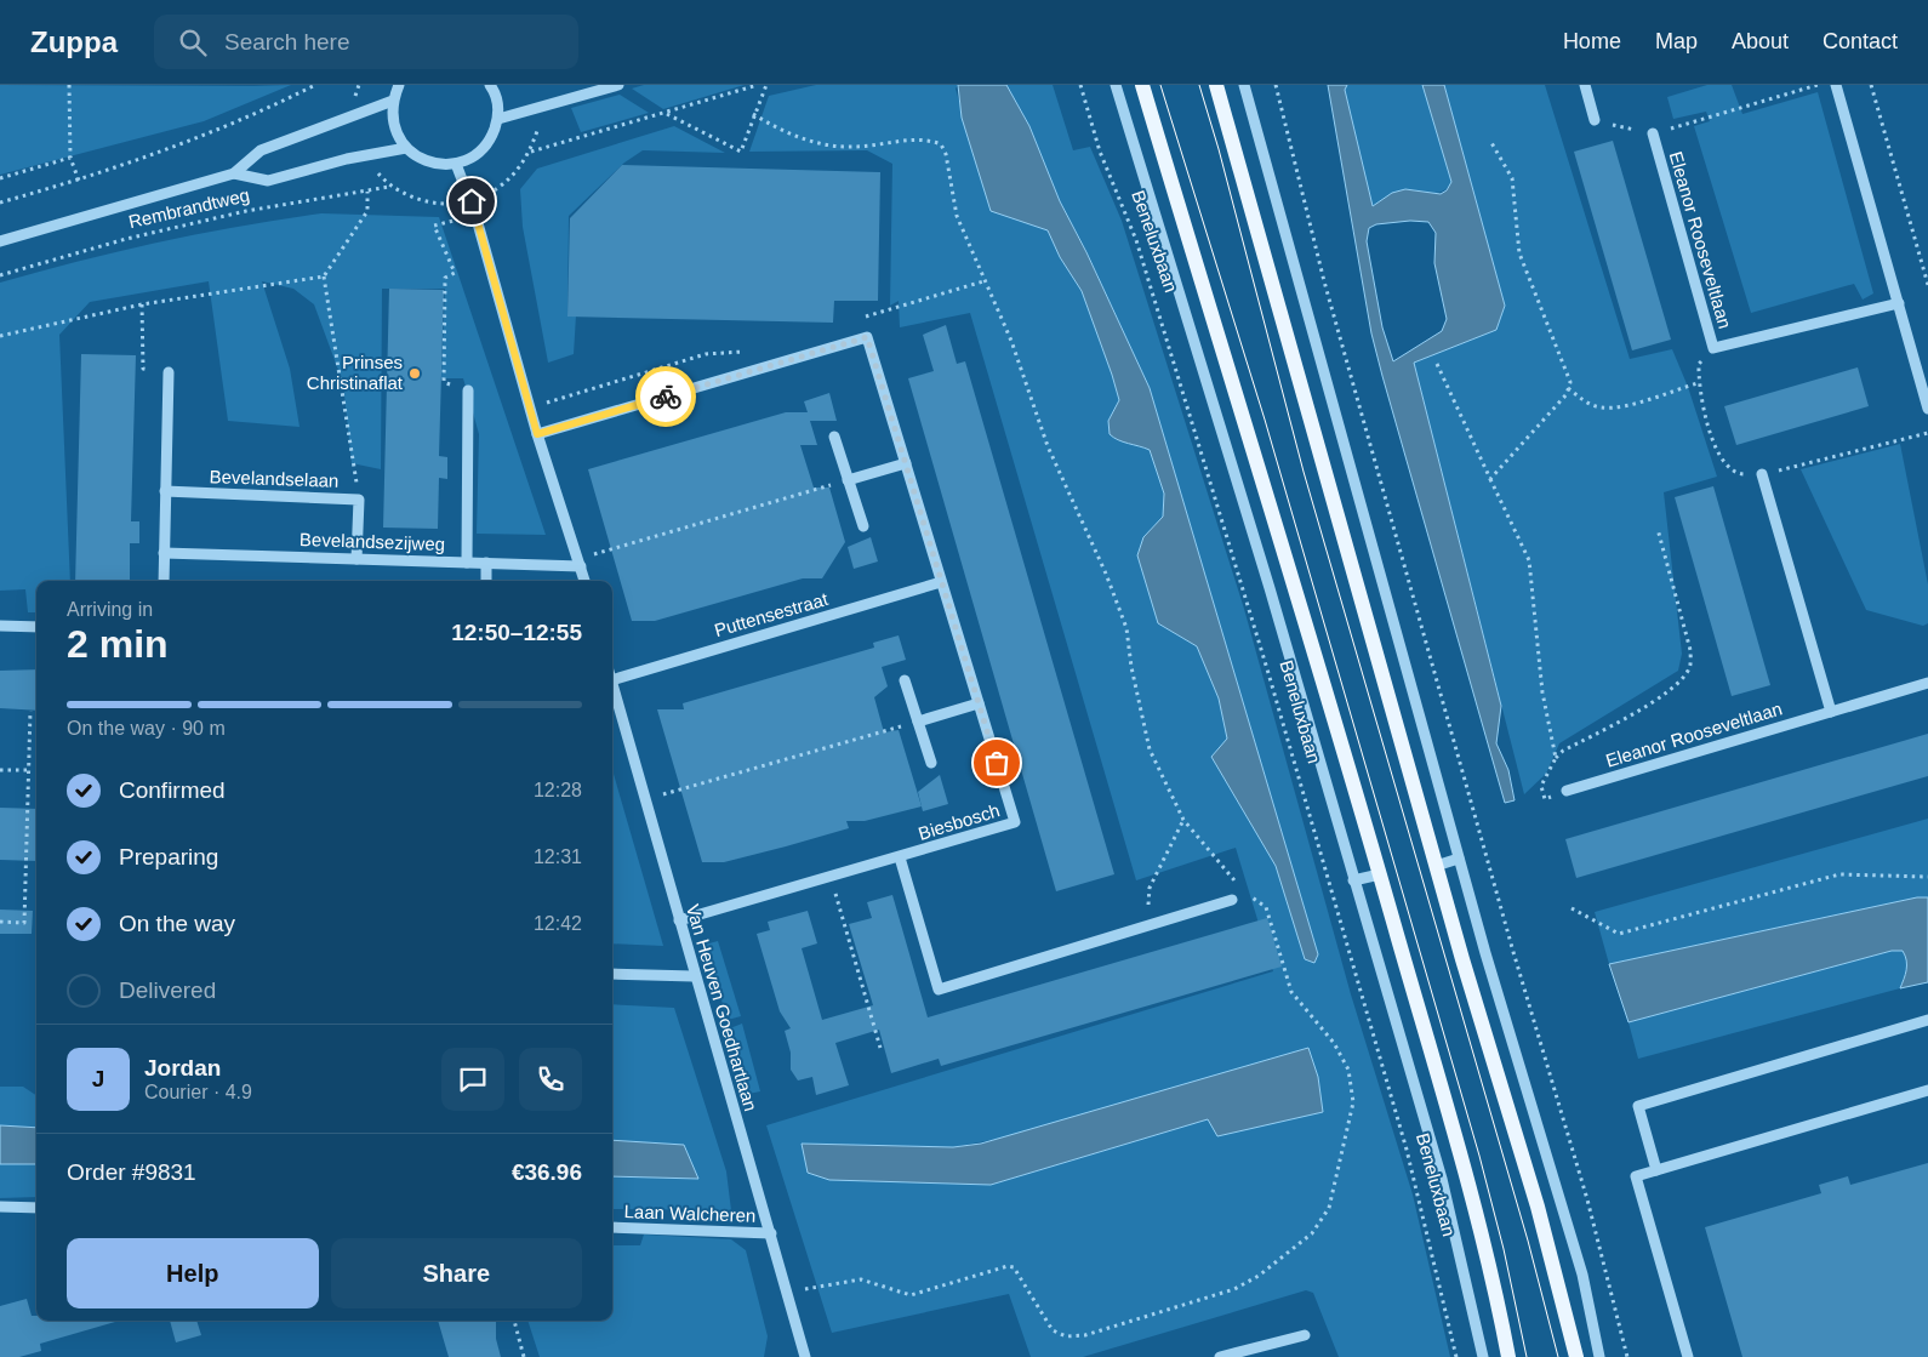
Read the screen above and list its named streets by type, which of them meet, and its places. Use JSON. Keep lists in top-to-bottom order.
{
  "streets": {
    "main road": ["Beneluxbaan"],
    "street": [
      "Rembrandtweg",
      "Eleanor Rooseveltlaan",
      "Bevelandselaan",
      "Bevelandsezijweg",
      "Puttensestraat",
      "Biesbosch",
      "Van Heuven Goedhartlaan",
      "Laan Walcheren"
    ]
  },
  "crossings": [
    ["Bevelandselaan", "Bevelandsezijweg"],
    ["Puttensestraat", "Biesbosch"],
    ["Biesbosch", "Van Heuven Goedhartlaan"],
    ["Van Heuven Goedhartlaan", "Laan Walcheren"]
  ],
  "places": ["Prinses Christinaflat"],
  "page": {
    "header": "Zuppa",
    "search": "Search here",
    "nav": [
      "Home",
      "Map",
      "About",
      "Contact"
    ],
    "heading": ["2 min", "Arriving in", "12:50–12:55"],
    "panel": [
      "Jordan",
      "Courier · 4.9",
      "Order #9831",
      "€36.96"
    ],
    "bar": "On the way · 90 m",
    "list": [
      ["Confirmed", "12:28"],
      ["Preparing", "12:31"],
      ["On the way", "12:42"],
      "Delivered"
    ],
    "round": "J",
    "buttons": ["Help", "Share"]
  }
}
